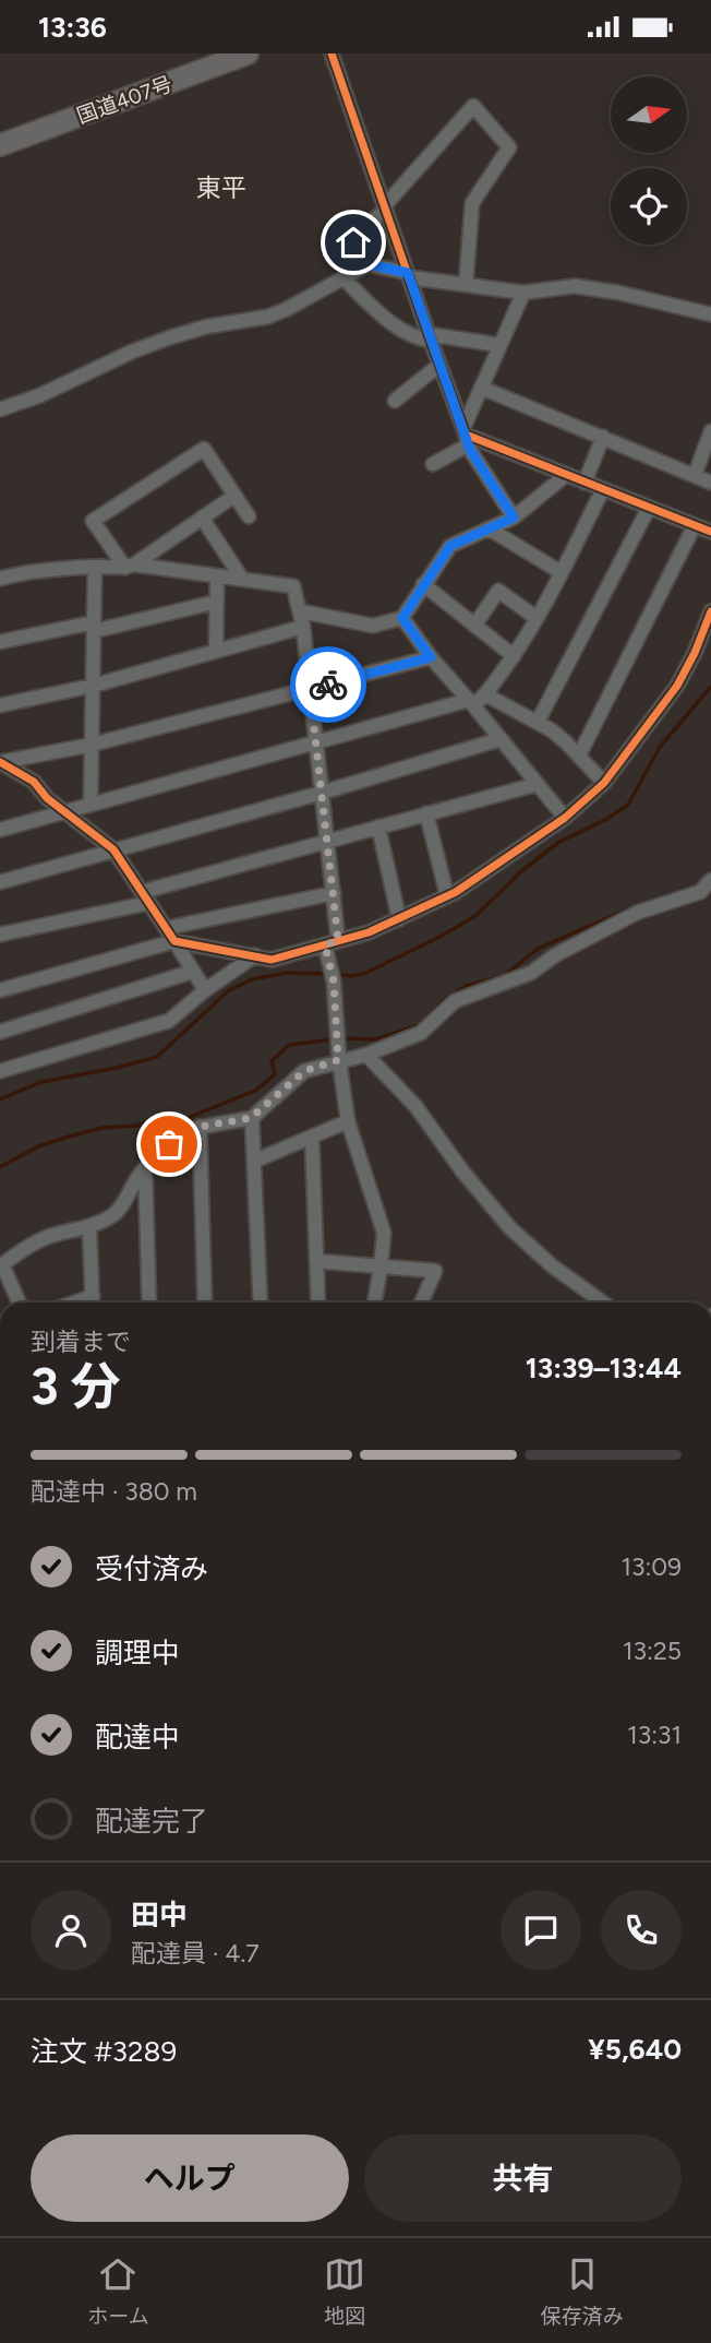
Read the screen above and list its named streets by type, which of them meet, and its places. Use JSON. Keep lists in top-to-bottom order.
{
  "streets": {
    "highway": ["国道407号"]
  },
  "districts": ["東平"],
  "north": "right",
  "page": {
    "status": "13:36",
    "heading": ["3 分", "到着まで", "13:39–13:44"],
    "panel": [
      "田中",
      "配達員 · 4.7",
      "注文 #3289",
      "¥5,640"
    ],
    "bar": "配達中 · 380 m",
    "list": [
      ["受付済み", "13:09"],
      ["調理中", "13:25"],
      ["配達中", "13:31"],
      "配達完了"
    ],
    "buttons": ["ヘルプ", "共有"],
    "tabs": ["ホーム", "地図", "保存済み"]
  }
}
